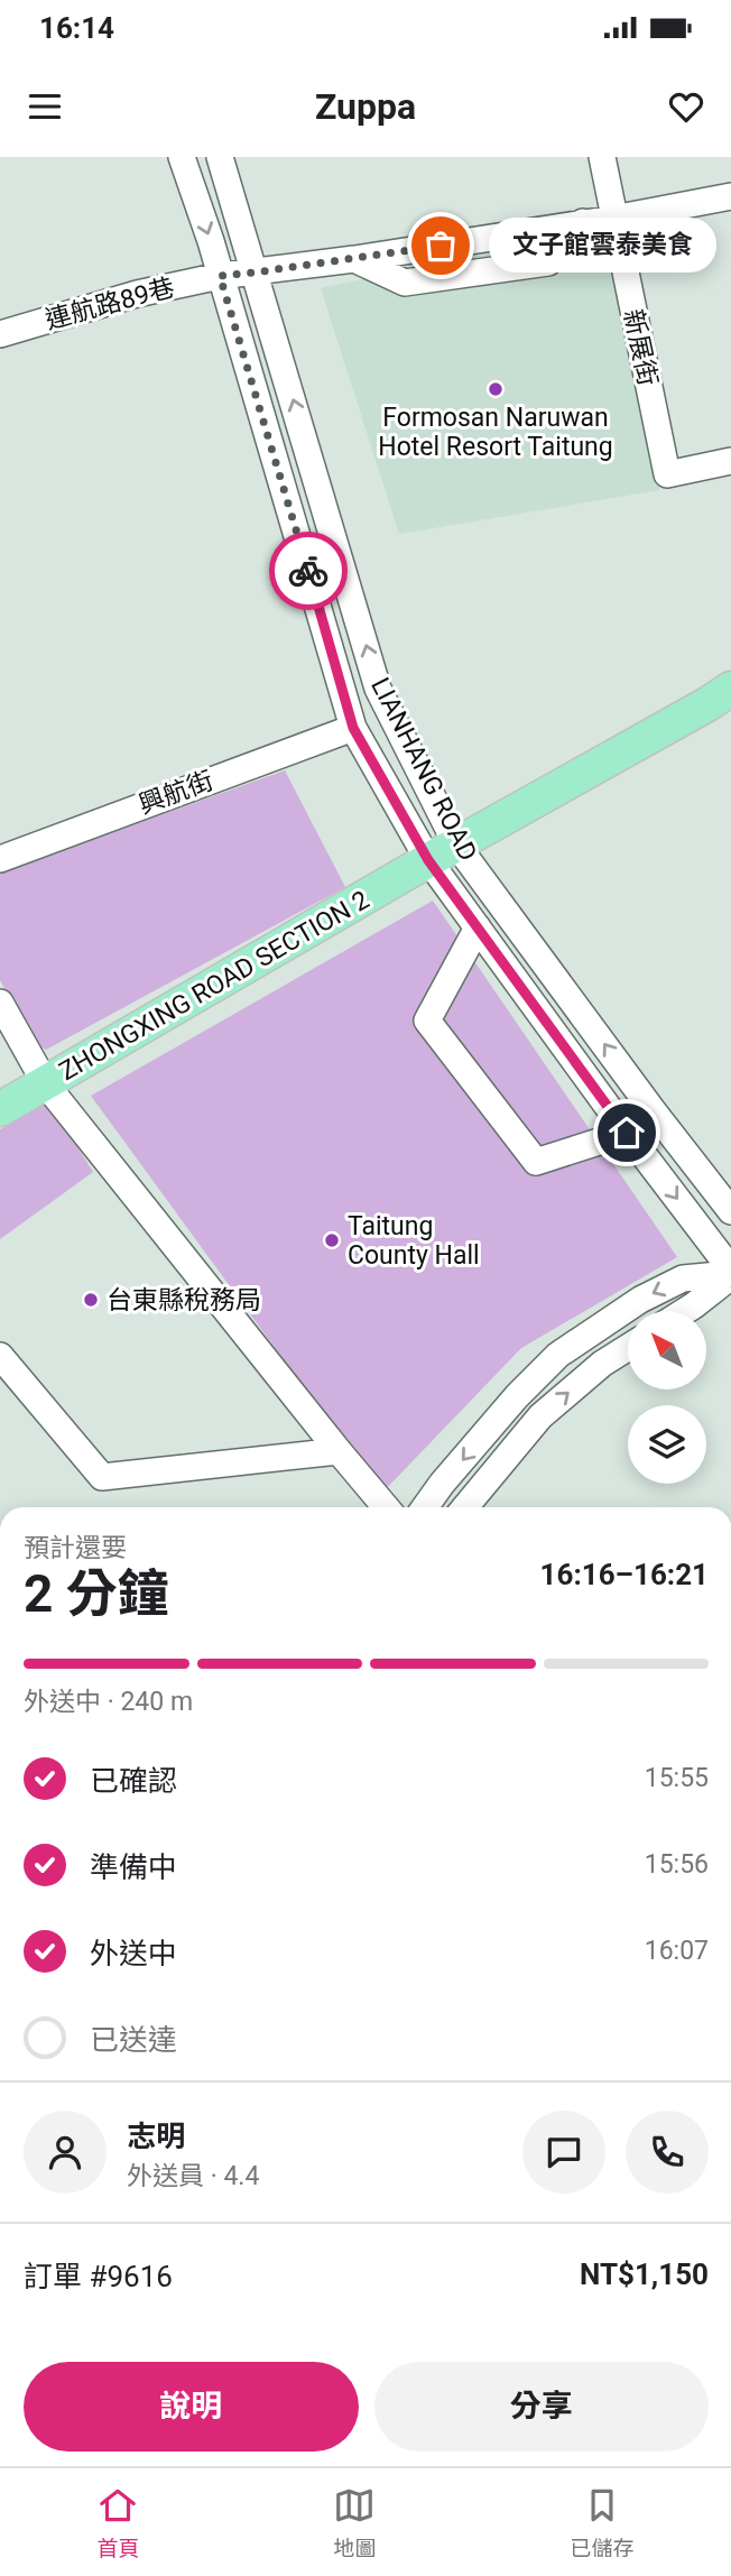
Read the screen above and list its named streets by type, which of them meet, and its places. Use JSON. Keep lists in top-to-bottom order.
{
  "streets": {
    "main road": ["ZHONGXING ROAD SECTION 2"],
    "street": [
      "連航路89巷",
      "新展街",
      "LIANHANG ROAD",
      "興航街"
    ]
  },
  "crossings": [
    ["連航路89巷", "新展街"],
    ["連航路89巷", "LIANHANG ROAD"],
    ["LIANHANG ROAD", "興航街"],
    ["LIANHANG ROAD", "ZHONGXING ROAD SECTION 2"]
  ],
  "places": [
    "文子館雲泰美食",
    "Formosan Naruwan Hotel Resort Taitung",
    "Taitung County Hall",
    "台東縣稅務局"
  ],
  "north": "top left",
  "page": {
    "status": "16:14",
    "header": "Zuppa",
    "bubble": "文子館雲泰美食",
    "heading": ["2 分鐘", "預計還要", "16:16–16:21"],
    "panel": [
      "志明",
      "外送員 · 4.4",
      "訂單 #9616",
      "NT$1,150"
    ],
    "bar": "外送中 · 240 m",
    "list": [
      ["已確認", "15:55"],
      ["準備中", "15:56"],
      ["外送中", "16:07"],
      "已送達"
    ],
    "buttons": ["說明", "分享"],
    "tabs": ["首頁", "地圖", "已儲存"]
  }
}
